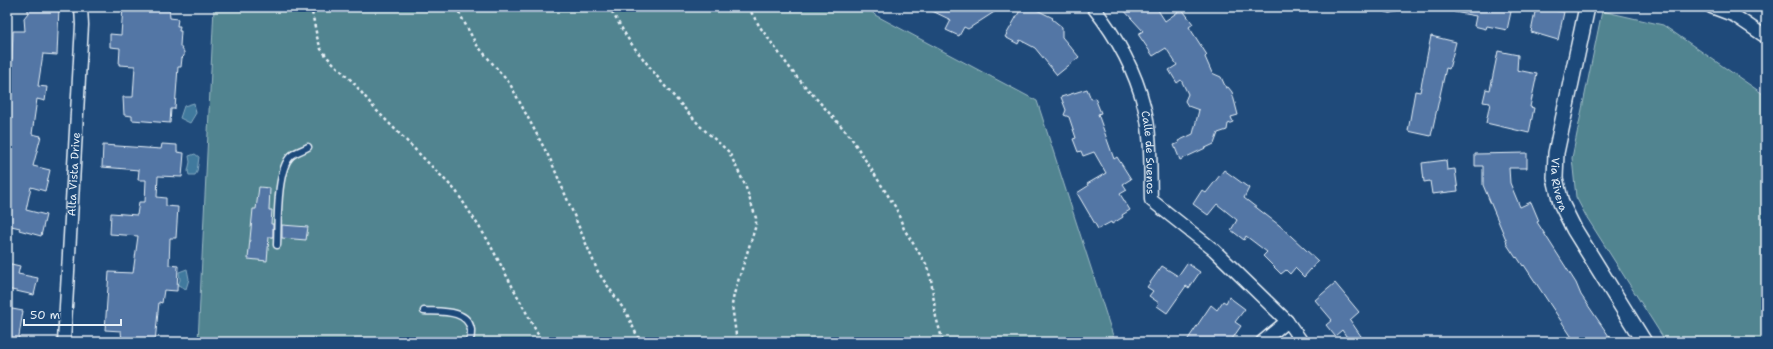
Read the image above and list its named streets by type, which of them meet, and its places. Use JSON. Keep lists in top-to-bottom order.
{
  "streets": {
    "street": ["Calle de Suenos", "Alta Vista Drive", "Via Rivera"]
  },
  "scale_bar": "50 m"
}
